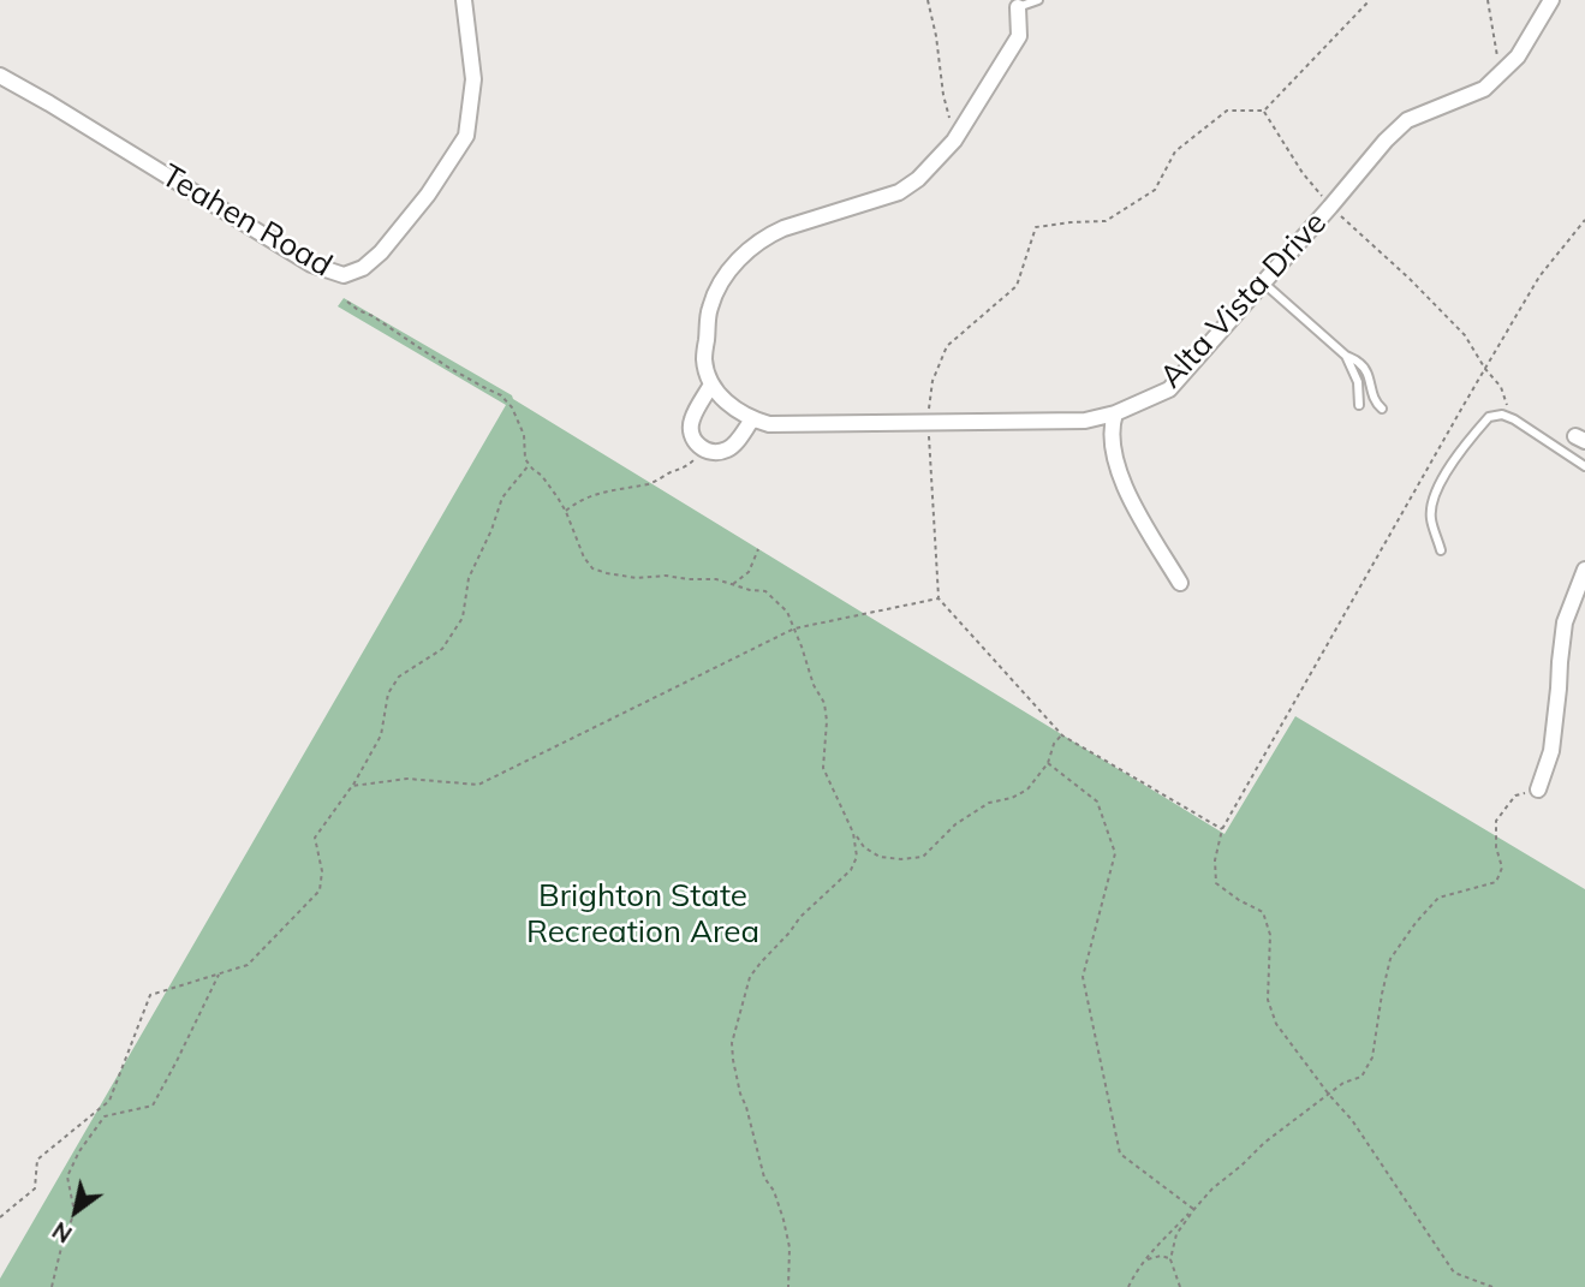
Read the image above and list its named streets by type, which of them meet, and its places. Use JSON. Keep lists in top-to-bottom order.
{
  "streets": {
    "street": ["Teahen Road", "Alta Vista Drive"]
  },
  "parks": ["Brighton State Recreation Area"],
  "north": "bottom left"
}
